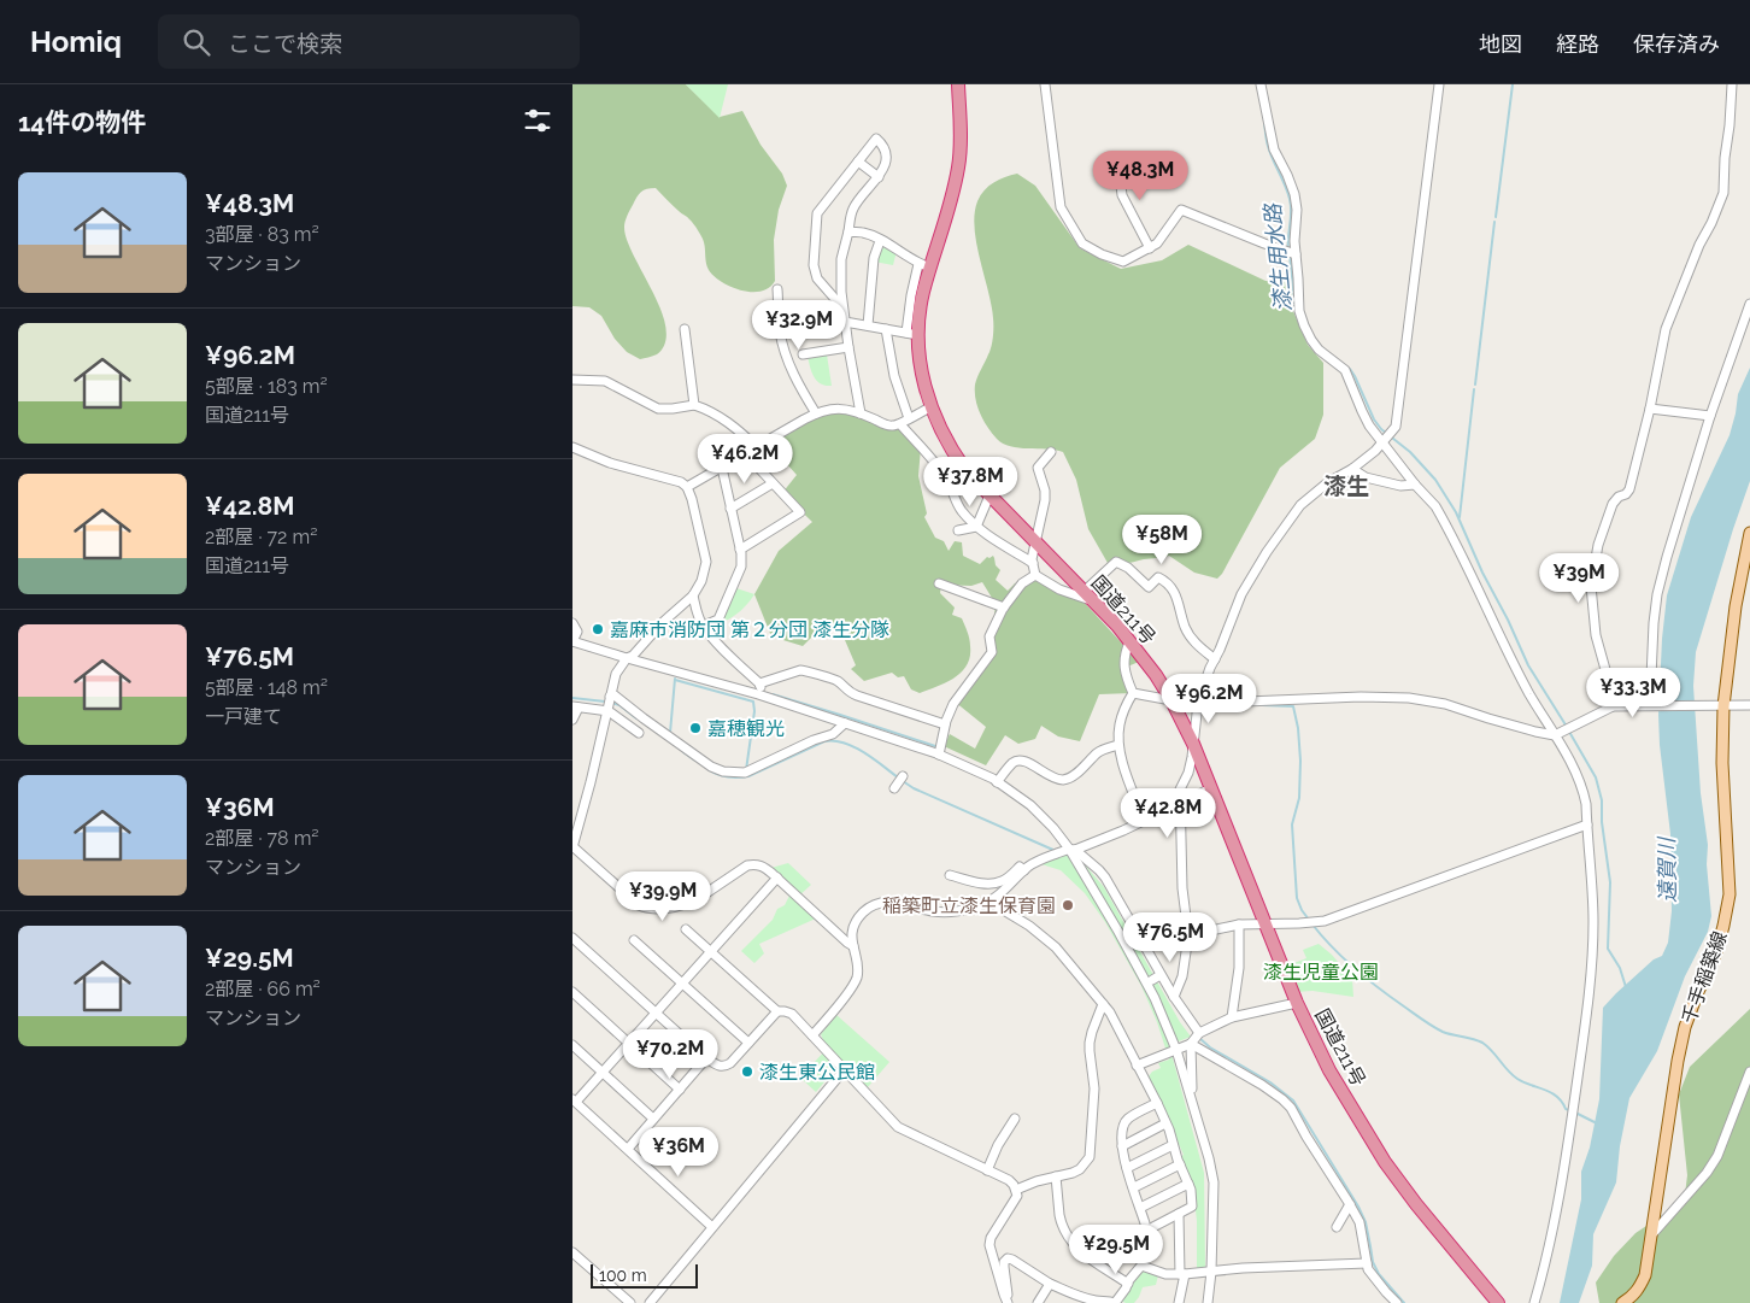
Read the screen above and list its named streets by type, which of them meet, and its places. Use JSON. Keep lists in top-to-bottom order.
{
  "streets": {
    "highway": ["国道211号"],
    "main road": ["千手稲築線"]
  },
  "districts": ["漆生"],
  "water": ["漆生用水路", "遠賀川"],
  "parks": ["漆生児童公園"],
  "places": [
    "嘉麻市消防団 第２分団 漆生分隊",
    "嘉穂観光",
    "稲築町立漆生保育園",
    "漆生東公民館"
  ],
  "scale_bar": "100 m",
  "page": {
    "header": "Homiq",
    "search": "ここで検索",
    "nav": ["地図", "経路", "保存済み"],
    "heading": "14件の物件",
    "price": [
      "¥48.3M",
      "¥32.9M",
      "¥46.2M",
      "¥37.8M",
      "¥58M",
      "¥39M",
      "¥33.3M",
      "¥96.2M",
      "¥42.8M",
      "¥39.9M",
      "¥76.5M",
      "¥70.2M",
      "¥36M",
      "¥29.5M"
    ],
    "list": [
      {
        "name": "¥48.3M",
        "note": "3部屋 · 83 m² · マンション"
      },
      {
        "name": "¥96.2M",
        "note": "5部屋 · 183 m² · 国道211号"
      },
      {
        "name": "¥42.8M",
        "note": "2部屋 · 72 m² · 国道211号"
      },
      {
        "name": "¥76.5M",
        "note": "5部屋 · 148 m² · 一戸建て"
      },
      {
        "name": "¥36M",
        "note": "2部屋 · 78 m² · マンション"
      },
      {
        "name": "¥29.5M",
        "note": "2部屋 · 66 m² · マンション"
      }
    ],
    "scale": "100 m"
  }
}
